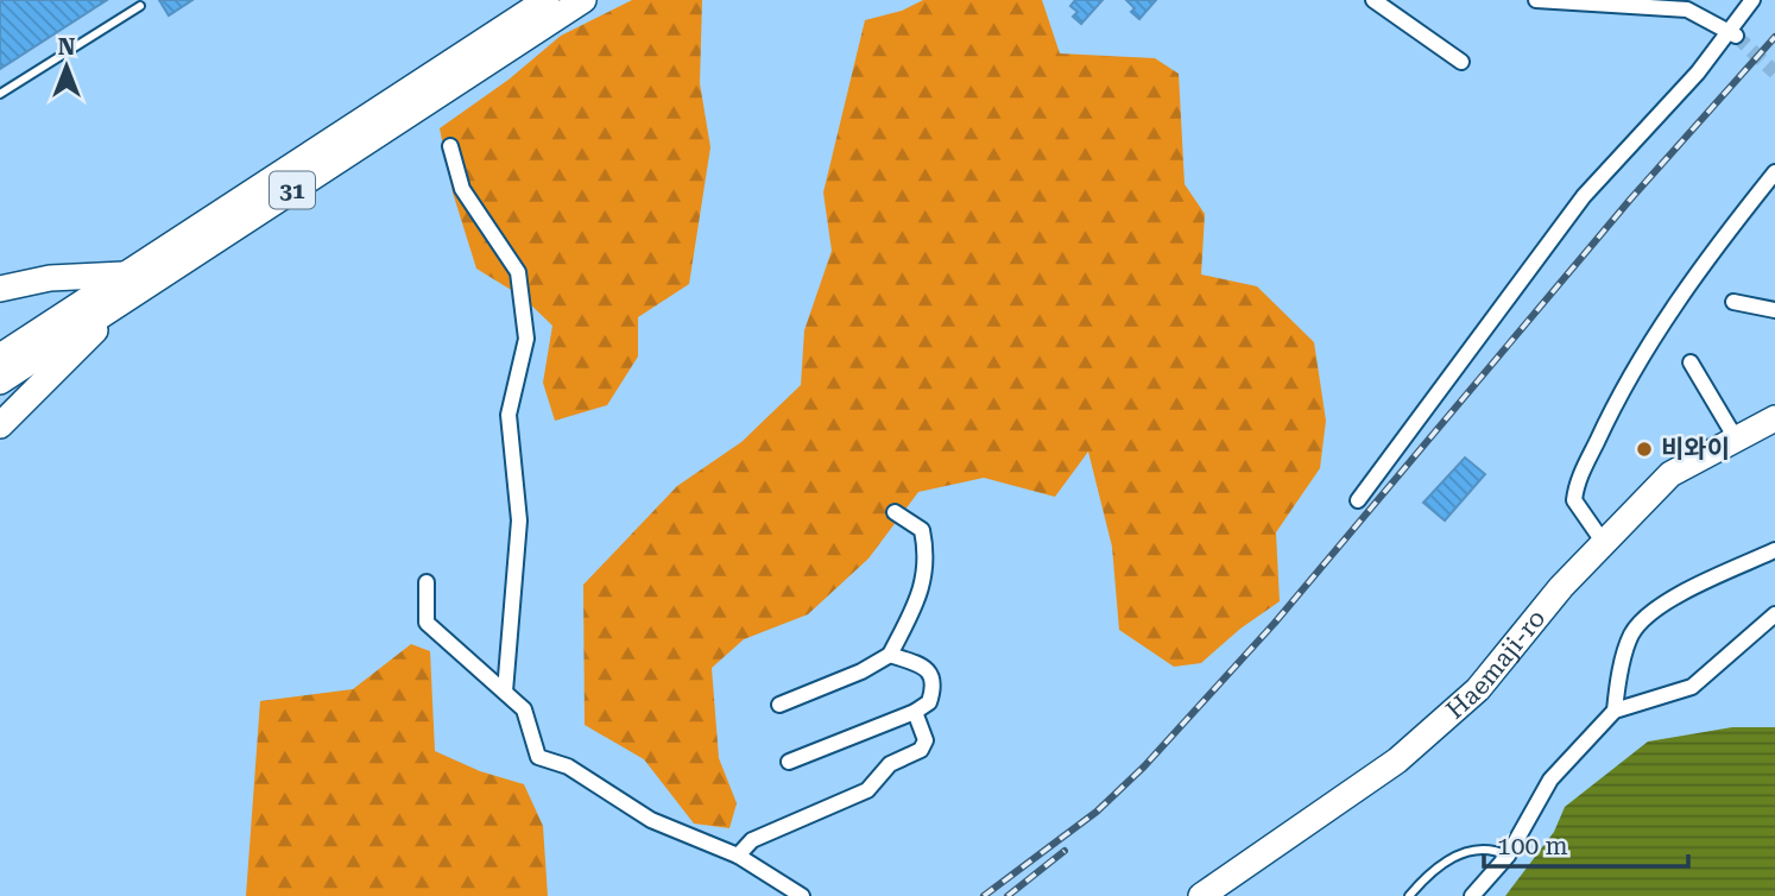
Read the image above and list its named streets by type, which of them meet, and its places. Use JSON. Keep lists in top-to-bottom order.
{
  "streets": {
    "main road": ["31", "Haemaji-ro"]
  },
  "places": ["비와이"],
  "scale_bar": "100 m",
  "north": "top"
}
